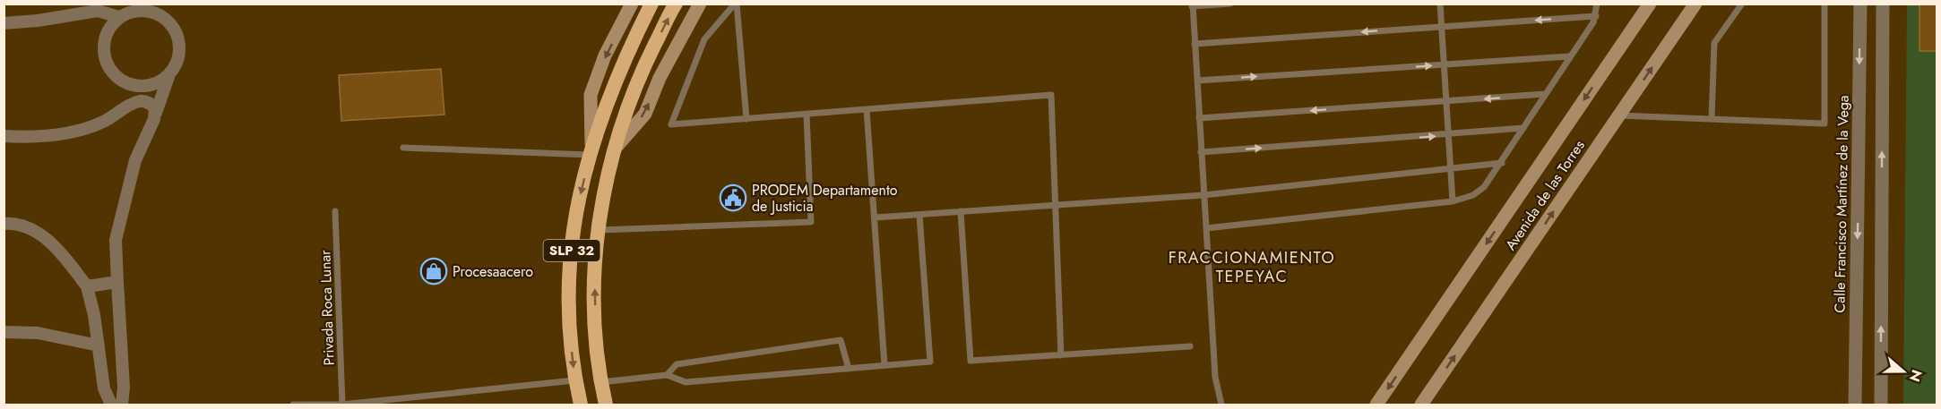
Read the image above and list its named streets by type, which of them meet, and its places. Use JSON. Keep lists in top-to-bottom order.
{
  "streets": {
    "highway": ["SLP 32"],
    "main road": ["Avenida de las Torres"],
    "street": ["Calle Francisco Martínez de la Vega"],
    "lane": ["Privada Roca Lunar"]
  },
  "districts": ["FRACCIONAMIENTO TEPEYAC"],
  "places": {
    "public building": ["PRODEM Departamento de Justicia"],
    "shop": ["Procesaacero"]
  },
  "north": "right"
}
